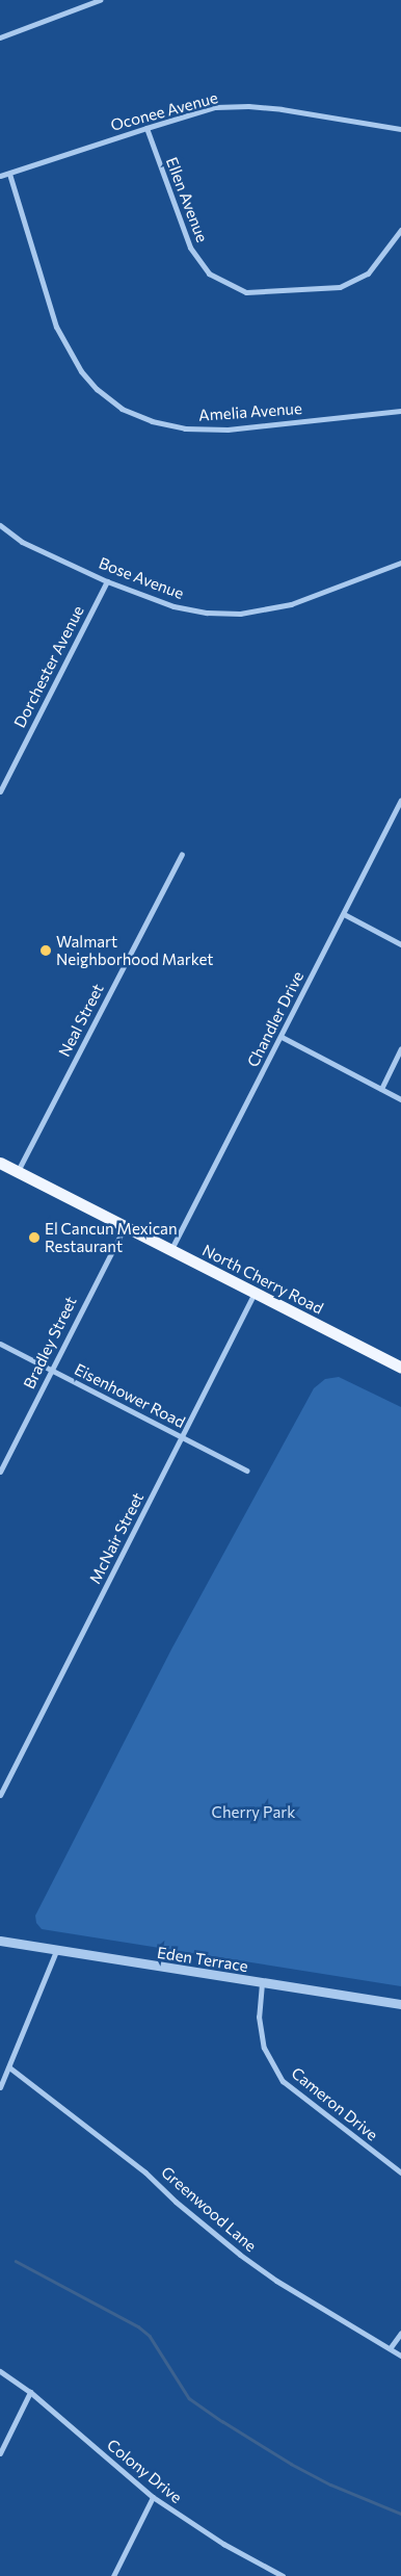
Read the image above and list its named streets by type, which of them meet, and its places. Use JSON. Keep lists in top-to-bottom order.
{
  "streets": {
    "main road": ["North Cherry Road"],
    "street": [
      "Oconee Avenue",
      "Ellen Avenue",
      "Amelia Avenue",
      "Bose Avenue",
      "Dorchester Avenue",
      "Chandler Drive",
      "Neal Street",
      "Bradley Street",
      "Eisenhower Road",
      "McNair Street",
      "Eden Terrace",
      "Cameron Drive",
      "Greenwood Lane",
      "Colony Drive"
    ]
  },
  "crossings": [
    ["Oconee Avenue", "Ellen Avenue"],
    ["Oconee Avenue", "Amelia Avenue"],
    ["Bose Avenue", "Dorchester Avenue"],
    ["Chandler Drive", "North Cherry Road"],
    ["Neal Street", "North Cherry Road"],
    ["North Cherry Road", "Bradley Street"],
    ["North Cherry Road", "McNair Street"],
    ["Bradley Street", "Eisenhower Road"],
    ["Eisenhower Road", "McNair Street"],
    ["Eden Terrace", "Cameron Drive"]
  ],
  "parks": ["Cherry Park"],
  "places": ["Walmart Neighborhood Market", "El Cancun Mexican Restaurant"]
}
